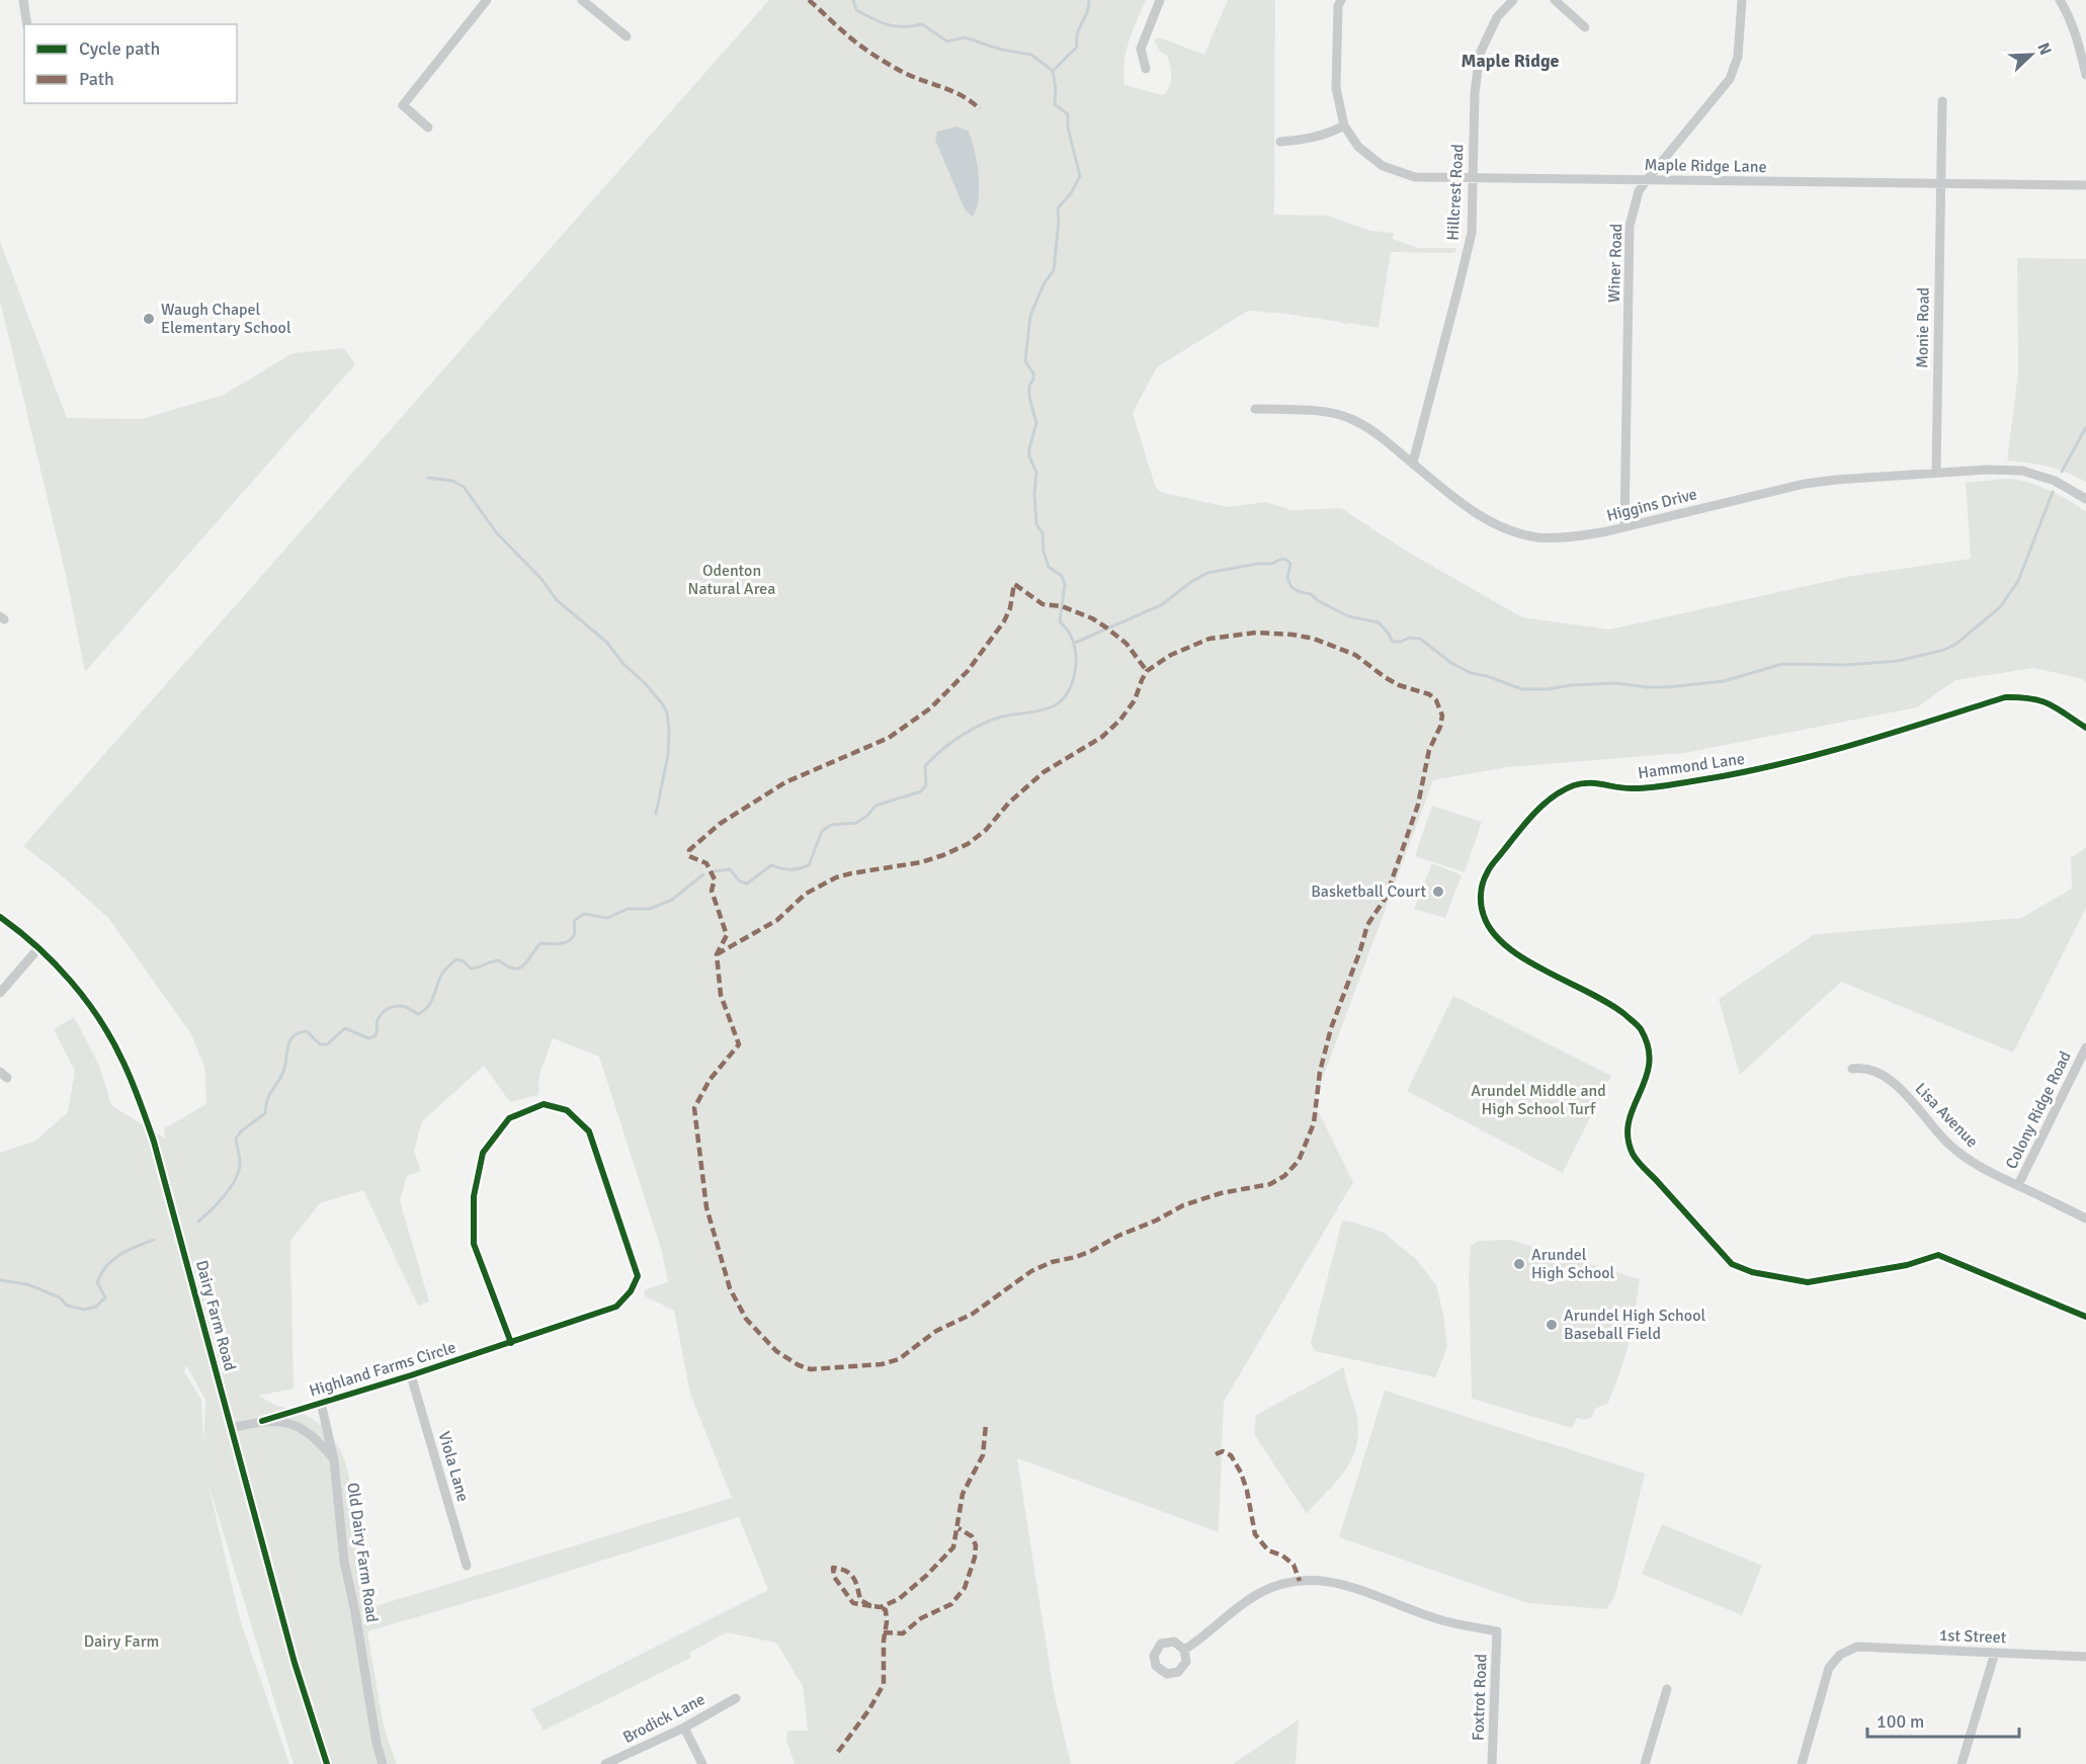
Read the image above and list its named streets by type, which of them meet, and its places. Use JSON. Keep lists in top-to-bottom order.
{
  "streets": {
    "street": [
      "Maple Ridge Lane",
      "Hillcrest Road",
      "Winer Road",
      "Monie Road",
      "Higgins Drive",
      "Hammond Lane",
      "Colony Ridge Road",
      "Lisa Avenue",
      "Dairy Farm Road",
      "Highland Farms Circle",
      "Viola Lane",
      "Old Dairy Farm Road",
      "1st Street",
      "Foxtrot Road",
      "Brodick Lane"
    ]
  },
  "crossings": [
    ["Maple Ridge Lane", "Hillcrest Road"],
    ["Maple Ridge Lane", "Winer Road"],
    ["Maple Ridge Lane", "Monie Road"],
    ["Hillcrest Road", "Higgins Drive"],
    ["Winer Road", "Higgins Drive"],
    ["Monie Road", "Higgins Drive"],
    ["Colony Ridge Road", "Lisa Avenue"],
    ["Highland Farms Circle", "Viola Lane"],
    ["Highland Farms Circle", "Old Dairy Farm Road"]
  ],
  "districts": ["Maple Ridge"],
  "parks": ["Odenton Natural Area", "Arundel Middle and High School Turf", "Dairy Farm"],
  "places": [
    "Waugh Chapel Elementary School",
    "Basketball Court",
    "Arundel High School",
    "Arundel High School Baseball Field"
  ],
  "legend": ["Cycle path", "Path"],
  "scale_bar": "100 m",
  "north": "top right"
}
